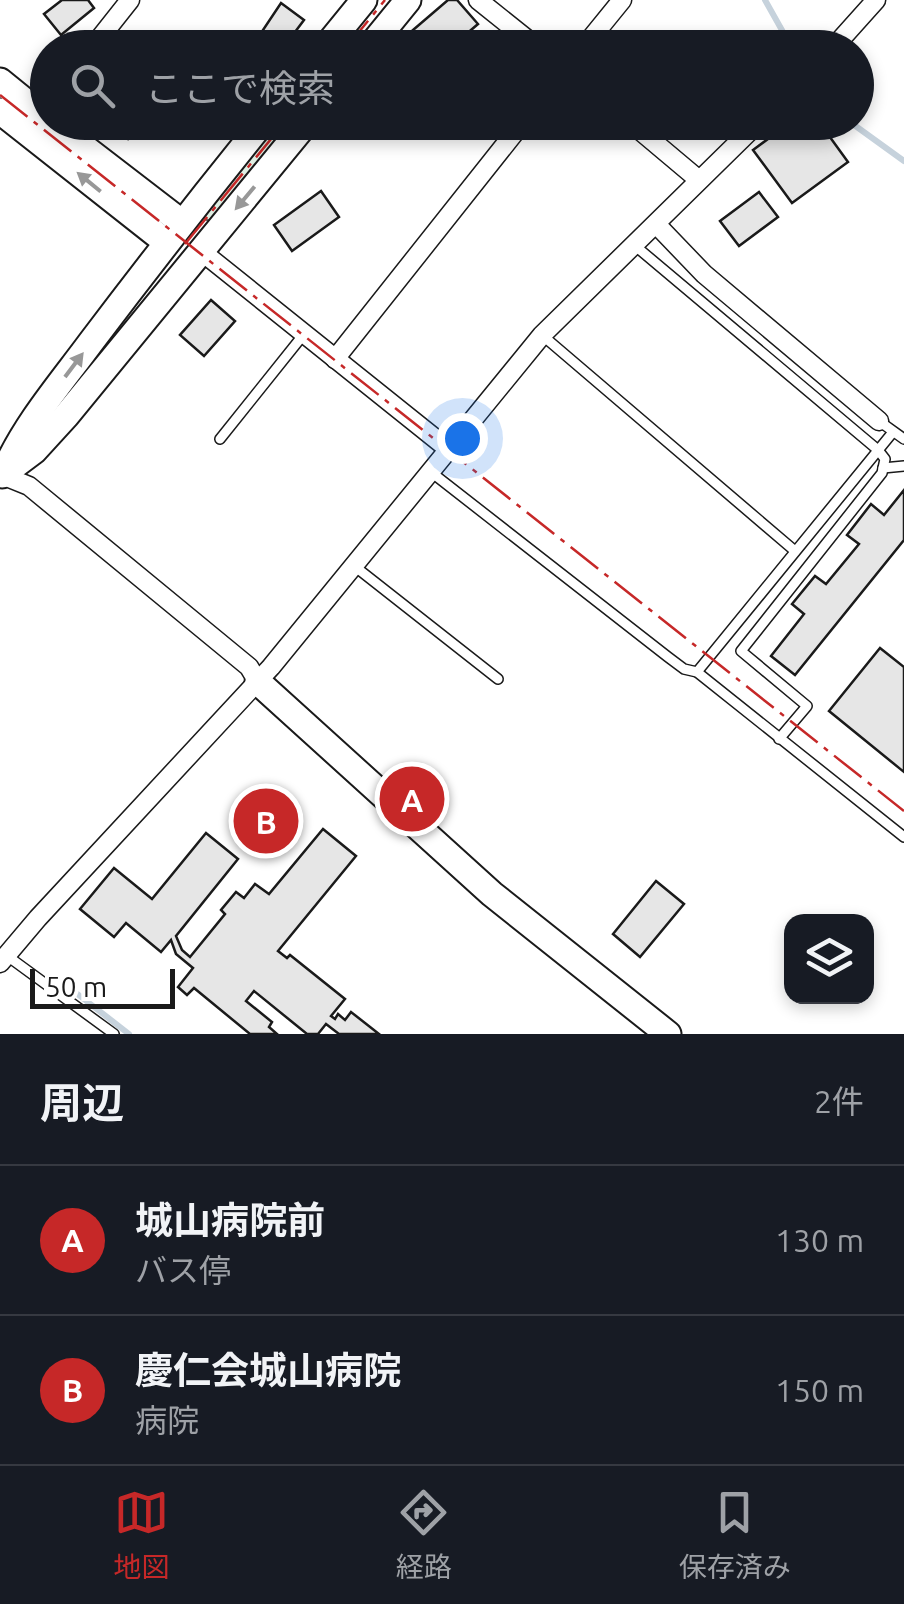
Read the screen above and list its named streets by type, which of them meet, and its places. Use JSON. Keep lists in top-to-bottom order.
{
  "scale_bar": "50 m",
  "page": {
    "search": "ここで検索",
    "pins": ["A", "B"],
    "scale": "50 m",
    "heading": ["周辺", "2件"],
    "list": [
      {
        "mark": "A",
        "name": "城山病院前",
        "note": "バス停",
        "value": "130 m"
      },
      {
        "mark": "B",
        "name": "慶仁会城山病院",
        "note": "病院",
        "value": "150 m"
      }
    ],
    "nav": ["地図", "経路", "保存済み"]
  }
}
